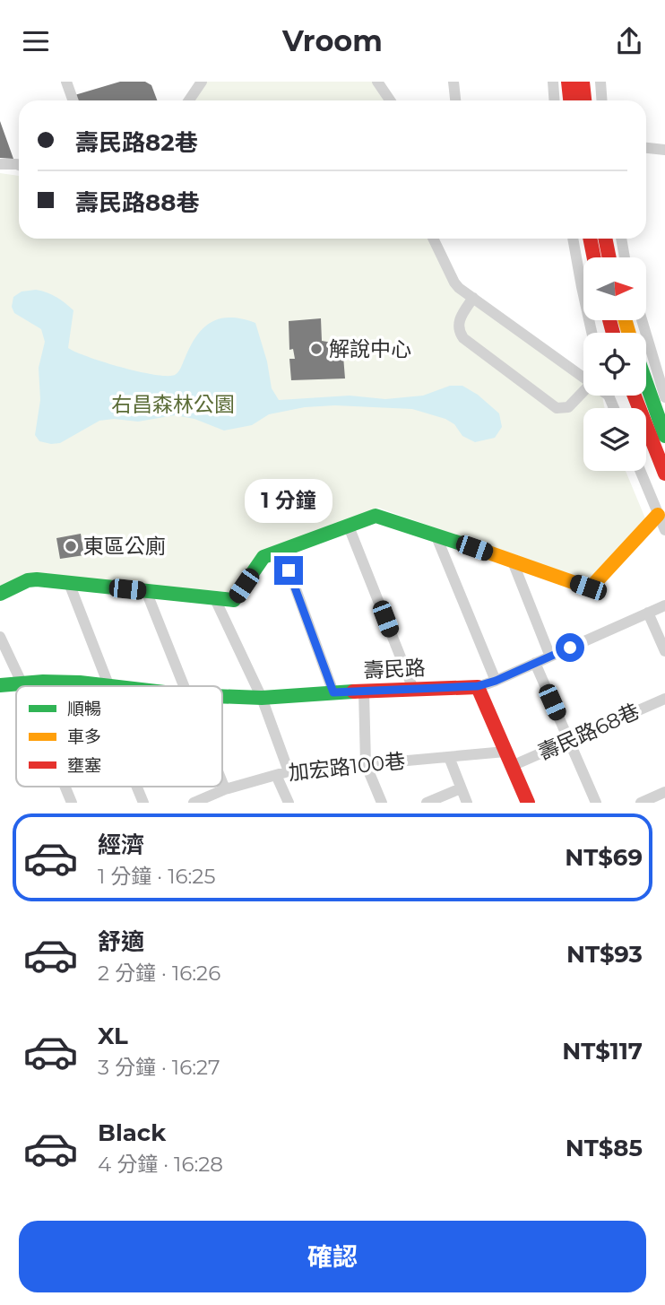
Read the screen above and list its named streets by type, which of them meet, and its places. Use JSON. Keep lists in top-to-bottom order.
{
  "streets": {
    "street": ["壽民路", "壽民路68巷", "加宏路100巷"]
  },
  "parks": ["右昌森林公園"],
  "places": ["解說中心", "東區公廁"],
  "legend": ["順暢", "車多", "壅塞"],
  "north": "right",
  "page": {
    "header": "Vroom",
    "banner": ["壽民路82巷", "壽民路88巷"],
    "bubble": "1 分鐘",
    "list": [
      {
        "name": "經濟",
        "note": "1 分鐘 · 16:25",
        "value": "NT$69"
      },
      {
        "name": "舒適",
        "note": "2 分鐘 · 16:26",
        "value": "NT$93"
      },
      {
        "name": "XL",
        "note": "3 分鐘 · 16:27",
        "value": "NT$117"
      },
      {
        "name": "Black",
        "note": "4 分鐘 · 16:28",
        "value": "NT$85"
      }
    ],
    "buttons": "確認"
  }
}
